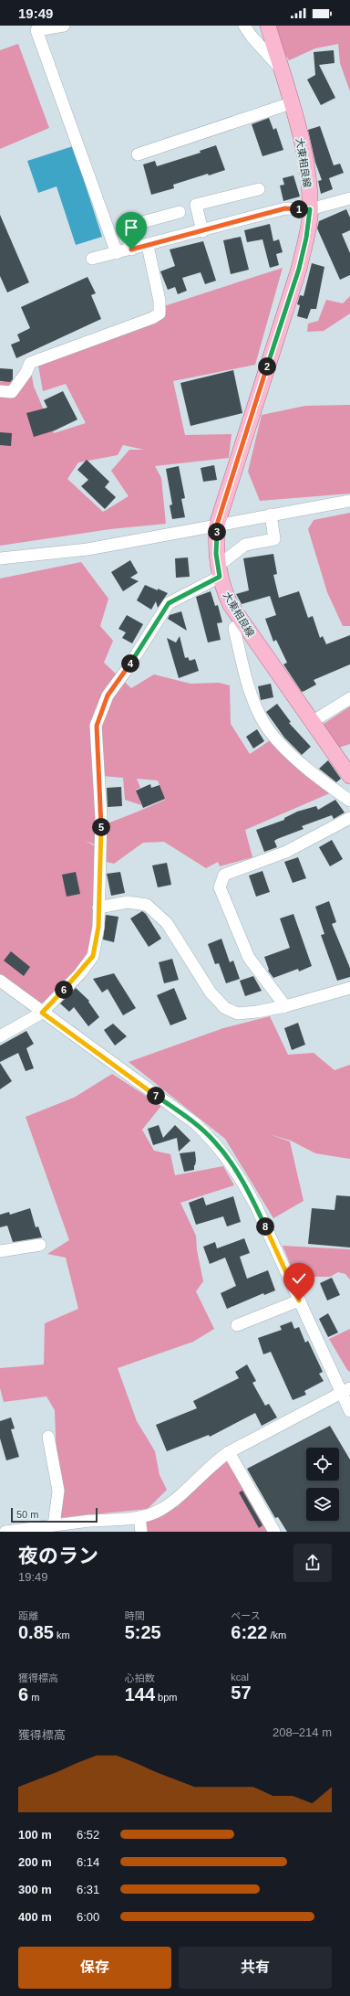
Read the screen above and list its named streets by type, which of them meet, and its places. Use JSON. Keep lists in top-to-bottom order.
{
  "streets": {
    "main road": ["大東相良線"]
  },
  "scale_bar": "50 m",
  "page": {
    "status": "19:49",
    "pins": [
      "1",
      "2",
      "3",
      "4",
      "5",
      "6",
      "7",
      "8"
    ],
    "scale": "50 m",
    "heading": ["夜のラン", "19:49"],
    "stats": [
      ["距離", "0.85 km"],
      ["時間", "5:25"],
      ["ペース", "6:22 /km"],
      ["獲得標高", "6 m"],
      ["心拍数", "144 bpm"],
      ["kcal", "57"]
    ],
    "chart": ["獲得標高", "208–214 m"],
    "list": [
      {
        "name": "100 m",
        "note": "6:52"
      },
      {
        "name": "200 m",
        "note": "6:14"
      },
      {
        "name": "300 m",
        "note": "6:31"
      },
      {
        "name": "400 m",
        "note": "6:00"
      }
    ],
    "buttons": ["保存", "共有"]
  }
}
